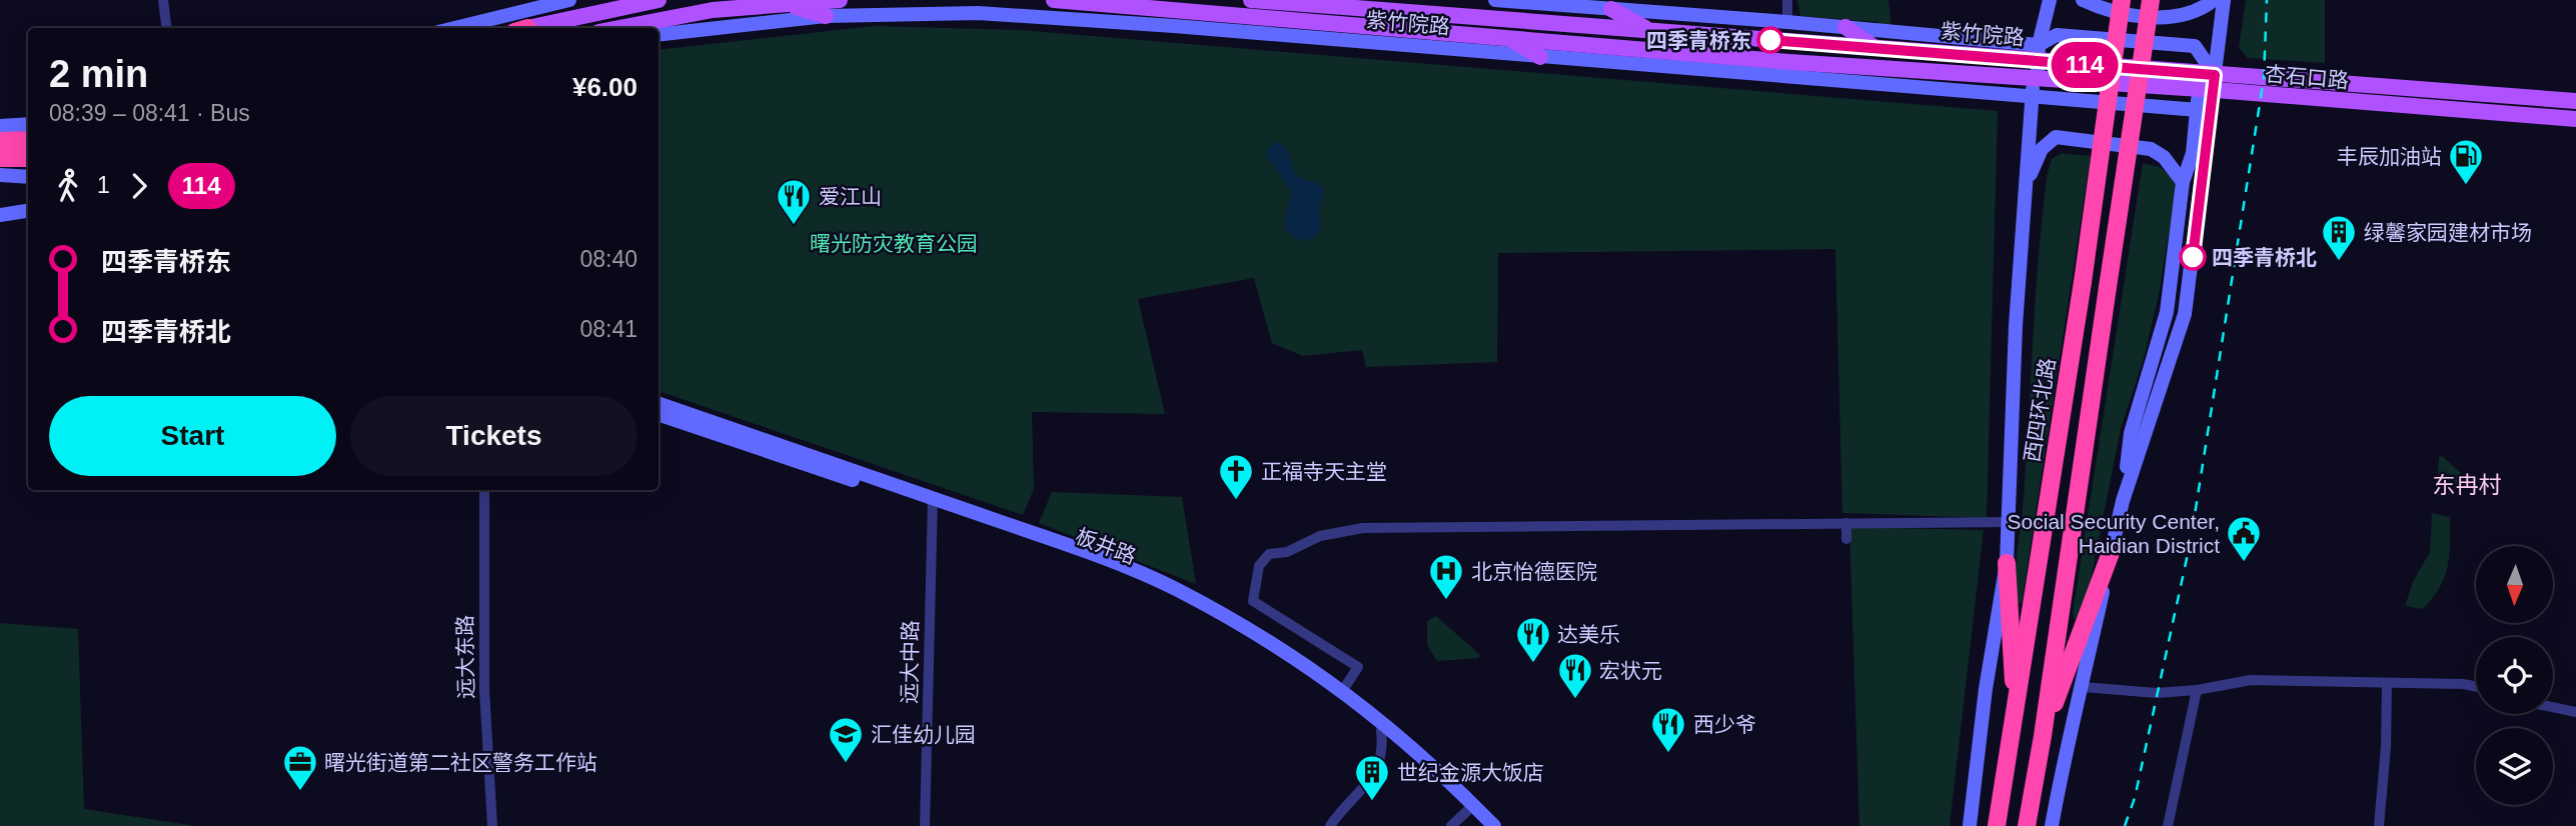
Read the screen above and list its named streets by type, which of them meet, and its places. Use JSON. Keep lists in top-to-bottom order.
{
  "streets": {
    "highway": ["西四环北路"],
    "main road": ["紫竹院路", "杏石口路"],
    "street": ["板井路", "远大东路", "远大中路"]
  },
  "crossings": [
    ["紫竹院路", "杏石口路"],
    ["紫竹院路", "西四环北路"],
    ["杏石口路", "西四环北路"],
    ["板井路", "远大中路"]
  ],
  "districts": ["东冉村"],
  "parks": ["曙光防灾教育公园"],
  "places": {
    "other": ["四季青桥东", "四季青桥北"],
    "fuel station": ["丰辰加油站"],
    "restaurant": [
      "爱江山",
      "达美乐",
      "宏状元",
      "西少爷"
    ],
    "building": ["绿馨家园建材市场", "世纪金源大饭店"],
    "church": ["正福寺天主堂"],
    "public building": ["Social Security Center, Haidian District"],
    "hospital": ["北京怡德医院"],
    "school or university": ["汇佳幼儿园"],
    "office": ["曙光街道第二社区警务工作站"]
  },
  "lines": ["bus line 114"],
  "north": "bottom",
  "page": {
    "on_map": "114",
    "heading": ["2 min", "08:39 – 08:41 · Bus", "¥6.00"],
    "legs": ["1", "114"],
    "list": [
      {
        "name": "四季青桥东",
        "value": "08:40"
      },
      {
        "name": "四季青桥北",
        "value": "08:41"
      }
    ],
    "buttons": ["Start", "Tickets"]
  }
}
